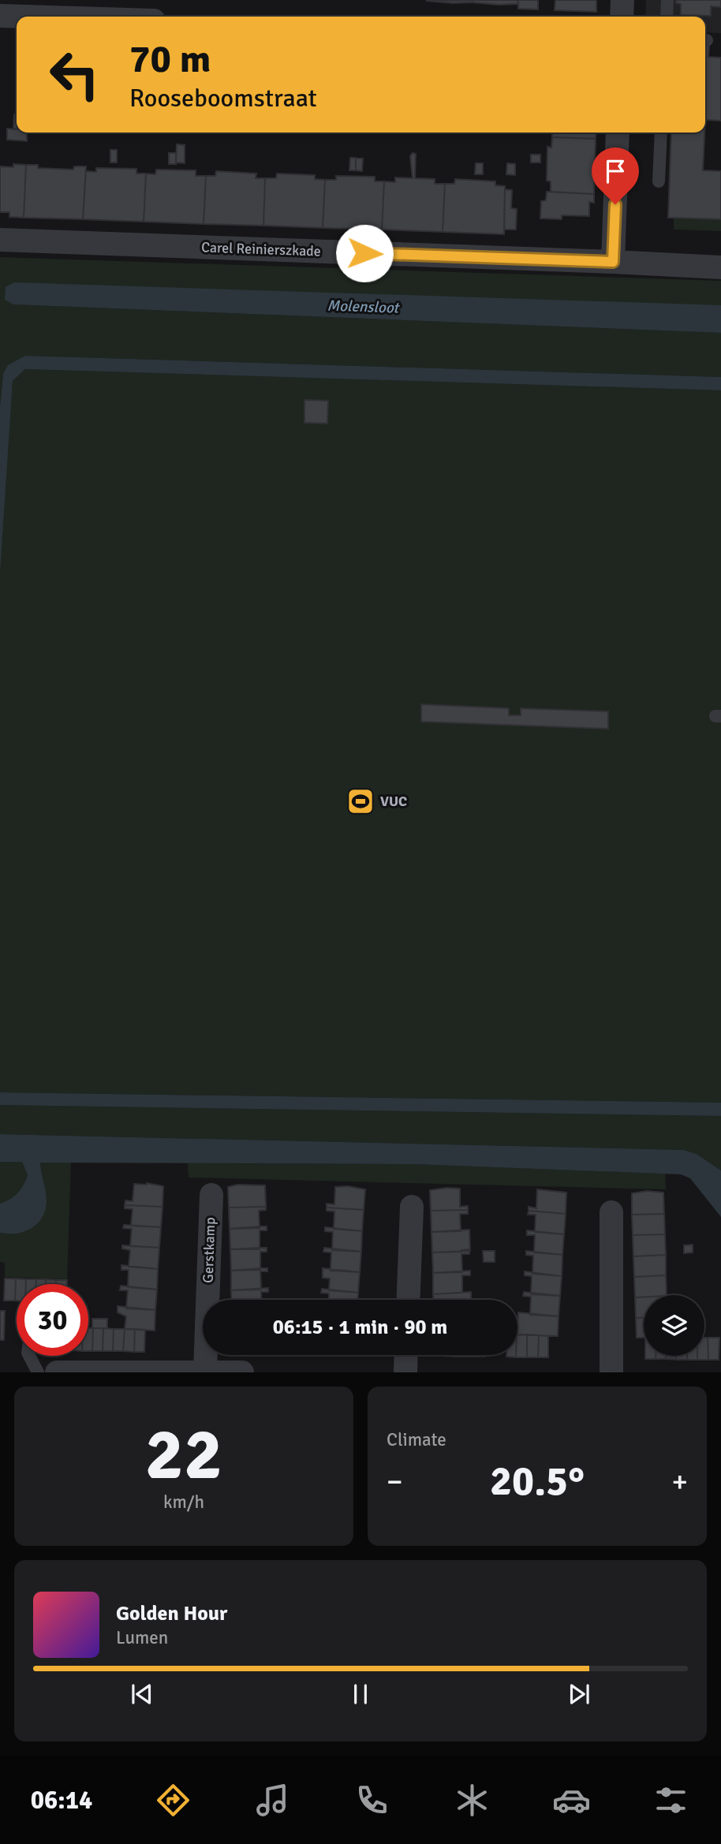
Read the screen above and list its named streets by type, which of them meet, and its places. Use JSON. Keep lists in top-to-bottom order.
{
  "streets": {
    "street": ["Carel Reinierszkade", "Gerstkamp"]
  },
  "water": ["Molensloot"],
  "places": {
    "sports": ["VUC"]
  },
  "page": {
    "turn": ["70 m", "Rooseboomstraat"],
    "limit": "30",
    "trip": "06:15 · 1 min · 90 m",
    "tile": [
      ["22", "km/h"],
      "Climate"
    ],
    "heat": ["−", "20.5°", "+"],
    "song": ["Golden Hour", "Lumen"],
    "tabs": "06:14"
  }
}
